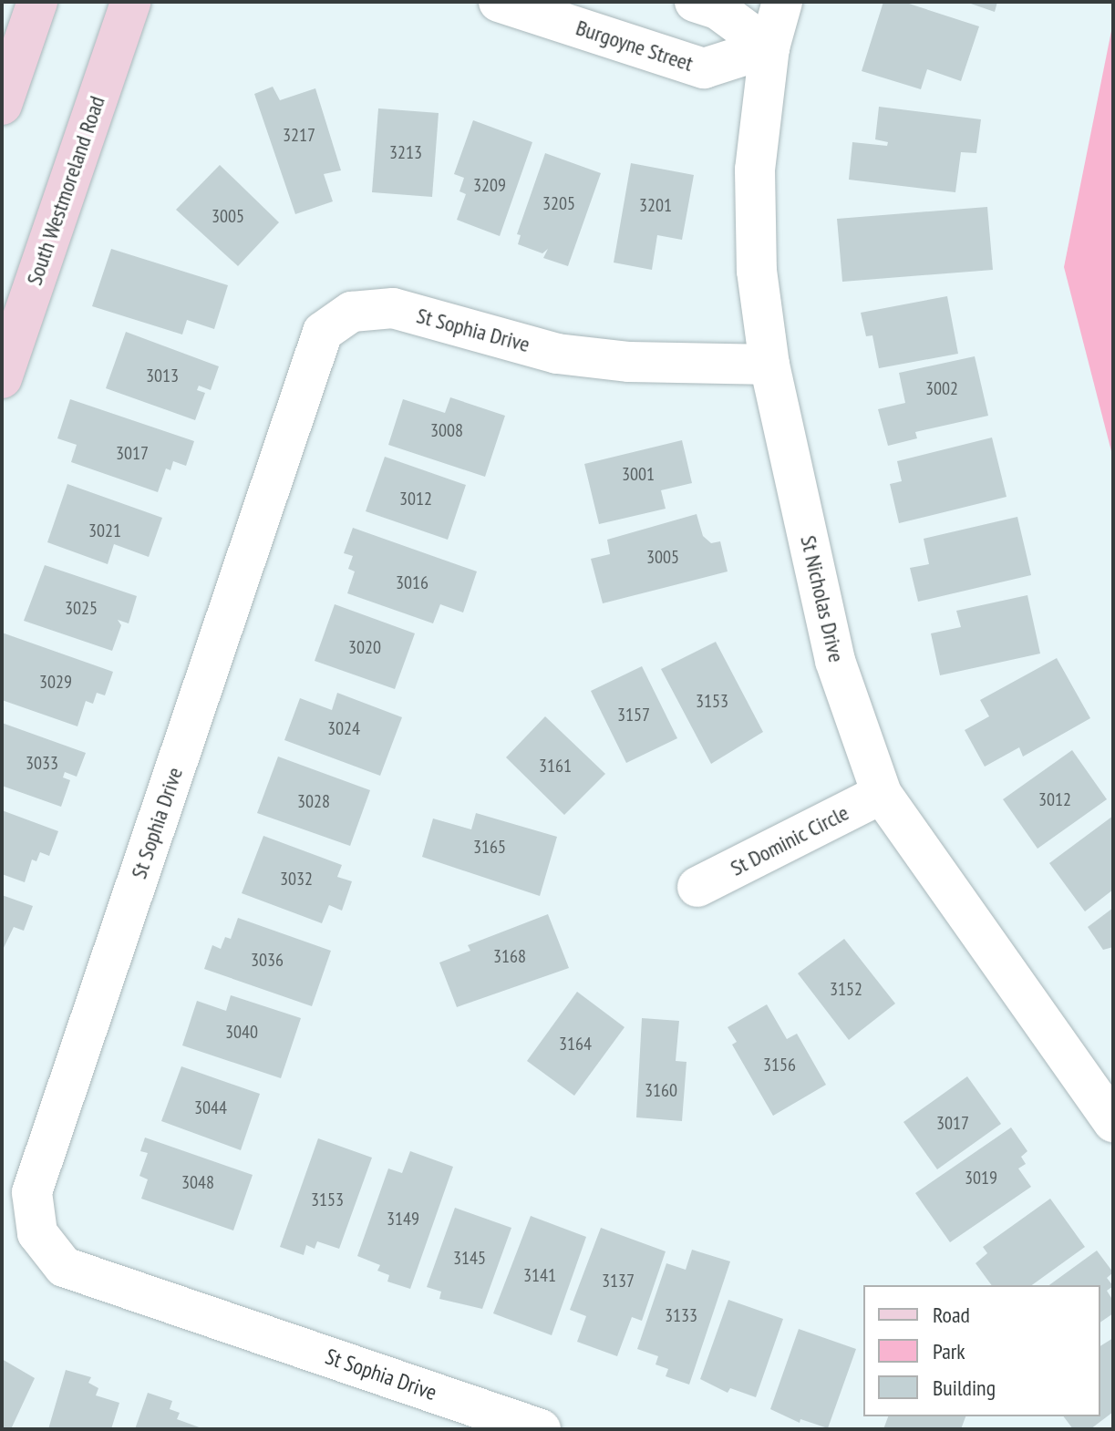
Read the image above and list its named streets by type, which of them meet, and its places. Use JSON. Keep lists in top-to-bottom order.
{
  "streets": {
    "main road": ["South Westmoreland Road"],
    "street": [
      "Burgoyne Street",
      "St Sophia Drive",
      "St Nicholas Drive",
      "St Dominic Circle"
    ]
  },
  "crossings": [
    ["Burgoyne Street", "St Nicholas Drive"],
    ["St Sophia Drive", "St Nicholas Drive"],
    ["St Nicholas Drive", "St Dominic Circle"]
  ],
  "house_numbers": [
    "3217",
    "3213",
    "3209",
    "3205",
    "3201",
    "3005",
    "3013",
    "3002",
    "3008",
    "3017",
    "3001",
    "3012",
    "3021",
    "3005",
    "3016",
    "3025",
    "3020",
    "3029",
    "3153",
    "3157",
    "3024",
    "3033",
    "3161",
    "3012",
    "3028",
    "3165",
    "3032",
    "3168",
    "3036",
    "3152",
    "3040",
    "3164",
    "3156",
    "3160",
    "3044",
    "3017",
    "3019",
    "3048",
    "3153",
    "3149",
    "3145",
    "3141",
    "3137",
    "3133"
  ],
  "legend": ["Road", "Park", "Building"]
}
